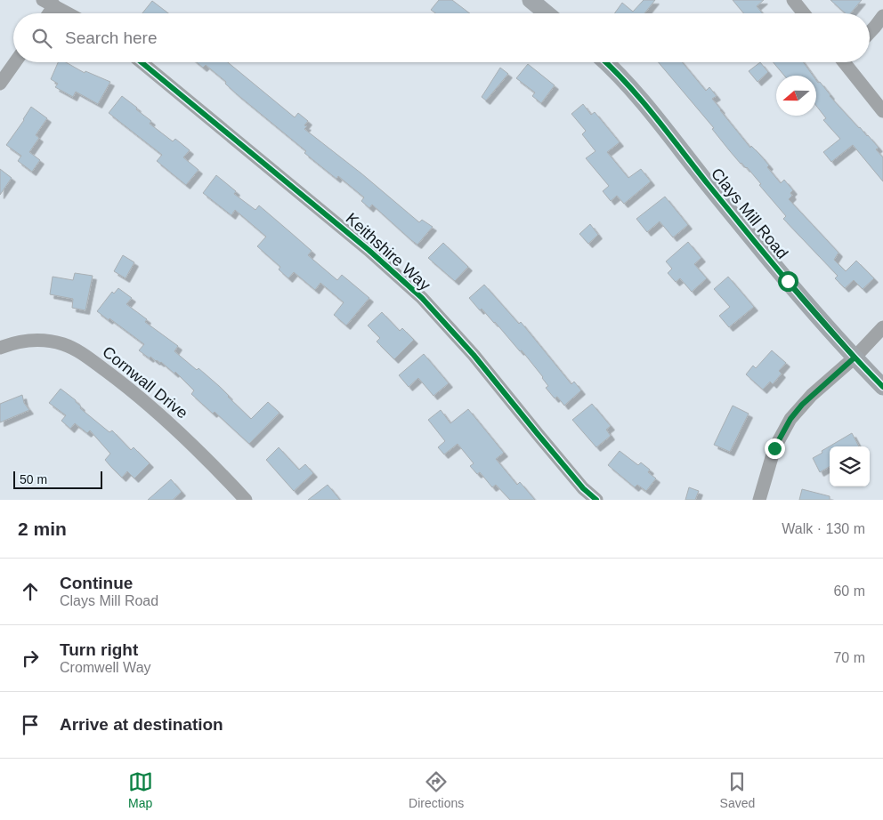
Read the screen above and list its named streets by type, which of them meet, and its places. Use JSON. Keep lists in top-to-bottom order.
{
  "streets": {
    "main road": ["Clays Mill Road"],
    "street": ["Keithshire Way", "Cornwall Drive"]
  },
  "scale_bar": "50 m",
  "north": "left",
  "page": {
    "search": "Search here",
    "scale": "50 m",
    "heading": ["2 min", "Walk · 130 m"],
    "list": [
      ["Continue", "Clays Mill Road", "60 m"],
      ["Turn right", "Cromwell Way", "70 m"],
      "Arrive at destination"
    ],
    "nav": ["Map", "Directions", "Saved"]
  }
}
